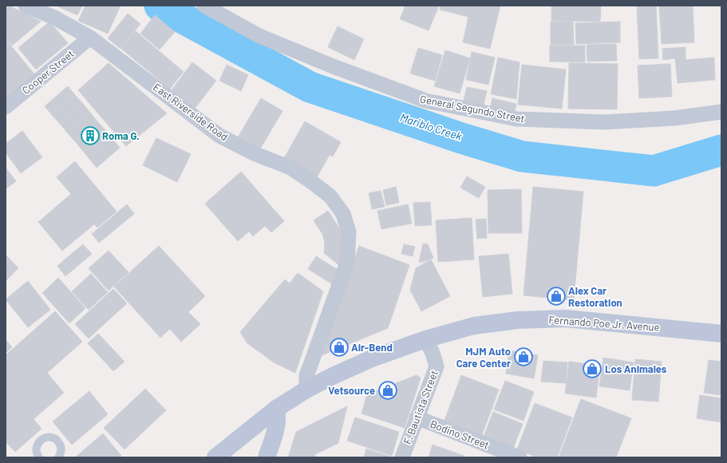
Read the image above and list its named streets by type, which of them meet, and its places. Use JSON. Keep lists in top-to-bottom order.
{
  "streets": {
    "main road": ["Fernando Poe Jr. Avenue"],
    "street": [
      "Cooper Street",
      "General Segundo Street",
      "East Riverside Road",
      "F. Bautista Street",
      "Bodino Street"
    ]
  },
  "crossings": [
    ["Cooper Street", "East Riverside Road"],
    ["East Riverside Road", "Fernando Poe Jr. Avenue"],
    ["Fernando Poe Jr. Avenue", "F. Bautista Street"],
    ["F. Bautista Street", "Bodino Street"]
  ],
  "water": ["Mariblo Creek"],
  "places": {
    "building": ["Roma G."],
    "shop": [
      "Alex Car Restoration",
      "Air-Bend",
      "MJM Auto Care Center",
      "Los Animales",
      "Vetsource"
    ]
  }
}
